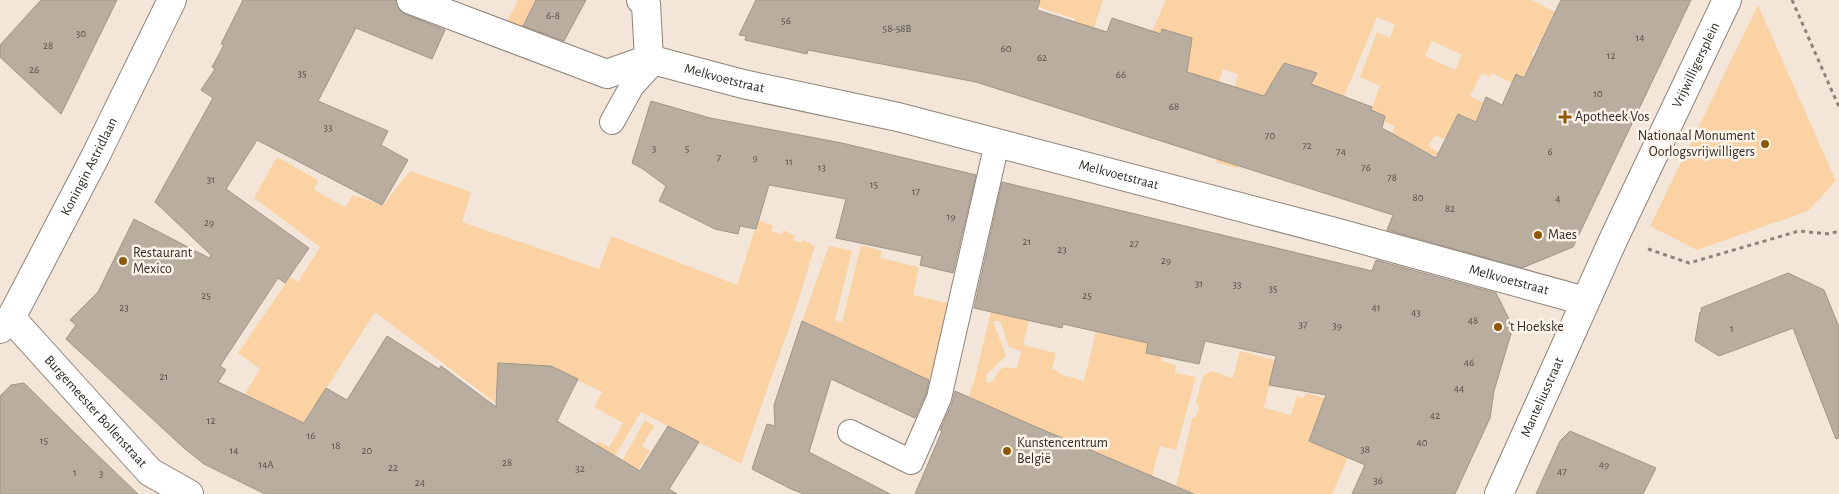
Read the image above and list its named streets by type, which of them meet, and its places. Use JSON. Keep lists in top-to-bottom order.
{
  "streets": {
    "street": [
      "Vrijwilligersplein",
      "Melkvoetstraat",
      "Koningin Astridlaan",
      "Manteliusstraat",
      "Burgemeester Bollenstraat"
    ]
  },
  "crossings": [
    ["Vrijwilligersplein", "Melkvoetstraat"],
    ["Vrijwilligersplein", "Manteliusstraat"],
    ["Melkvoetstraat", "Manteliusstraat"],
    ["Koningin Astridlaan", "Burgemeester Bollenstraat"]
  ],
  "places": {
    "health": ["Apotheek Vos"],
    "other": [
      "Nationaal Monument Oorlogsvrijwilligers",
      "Maes",
      "Restaurant Mexico",
      "'t Hoekske",
      "Kunstencentrum België"
    ]
  },
  "house_numbers": [
    "6-8",
    "56",
    "58-58B",
    "30",
    "14",
    "28",
    "60",
    "12",
    "62",
    "26",
    "35",
    "66",
    "10",
    "68",
    "33",
    "70",
    "72",
    "3",
    "5",
    "74",
    "6",
    "7",
    "9",
    "11",
    "13",
    "76",
    "78",
    "31",
    "15",
    "17",
    "80",
    "4",
    "82",
    "19",
    "29",
    "21",
    "27",
    "23",
    "29",
    "31",
    "33",
    "35",
    "25",
    "25",
    "23",
    "41",
    "43",
    "48",
    "37",
    "39",
    "1",
    "46",
    "21",
    "44",
    "42",
    "12",
    "16",
    "15",
    "40",
    "18",
    "38",
    "14",
    "20",
    "28",
    "14A",
    "49",
    "22",
    "32",
    "47",
    "1",
    "3",
    "36",
    "24"
  ]
}
